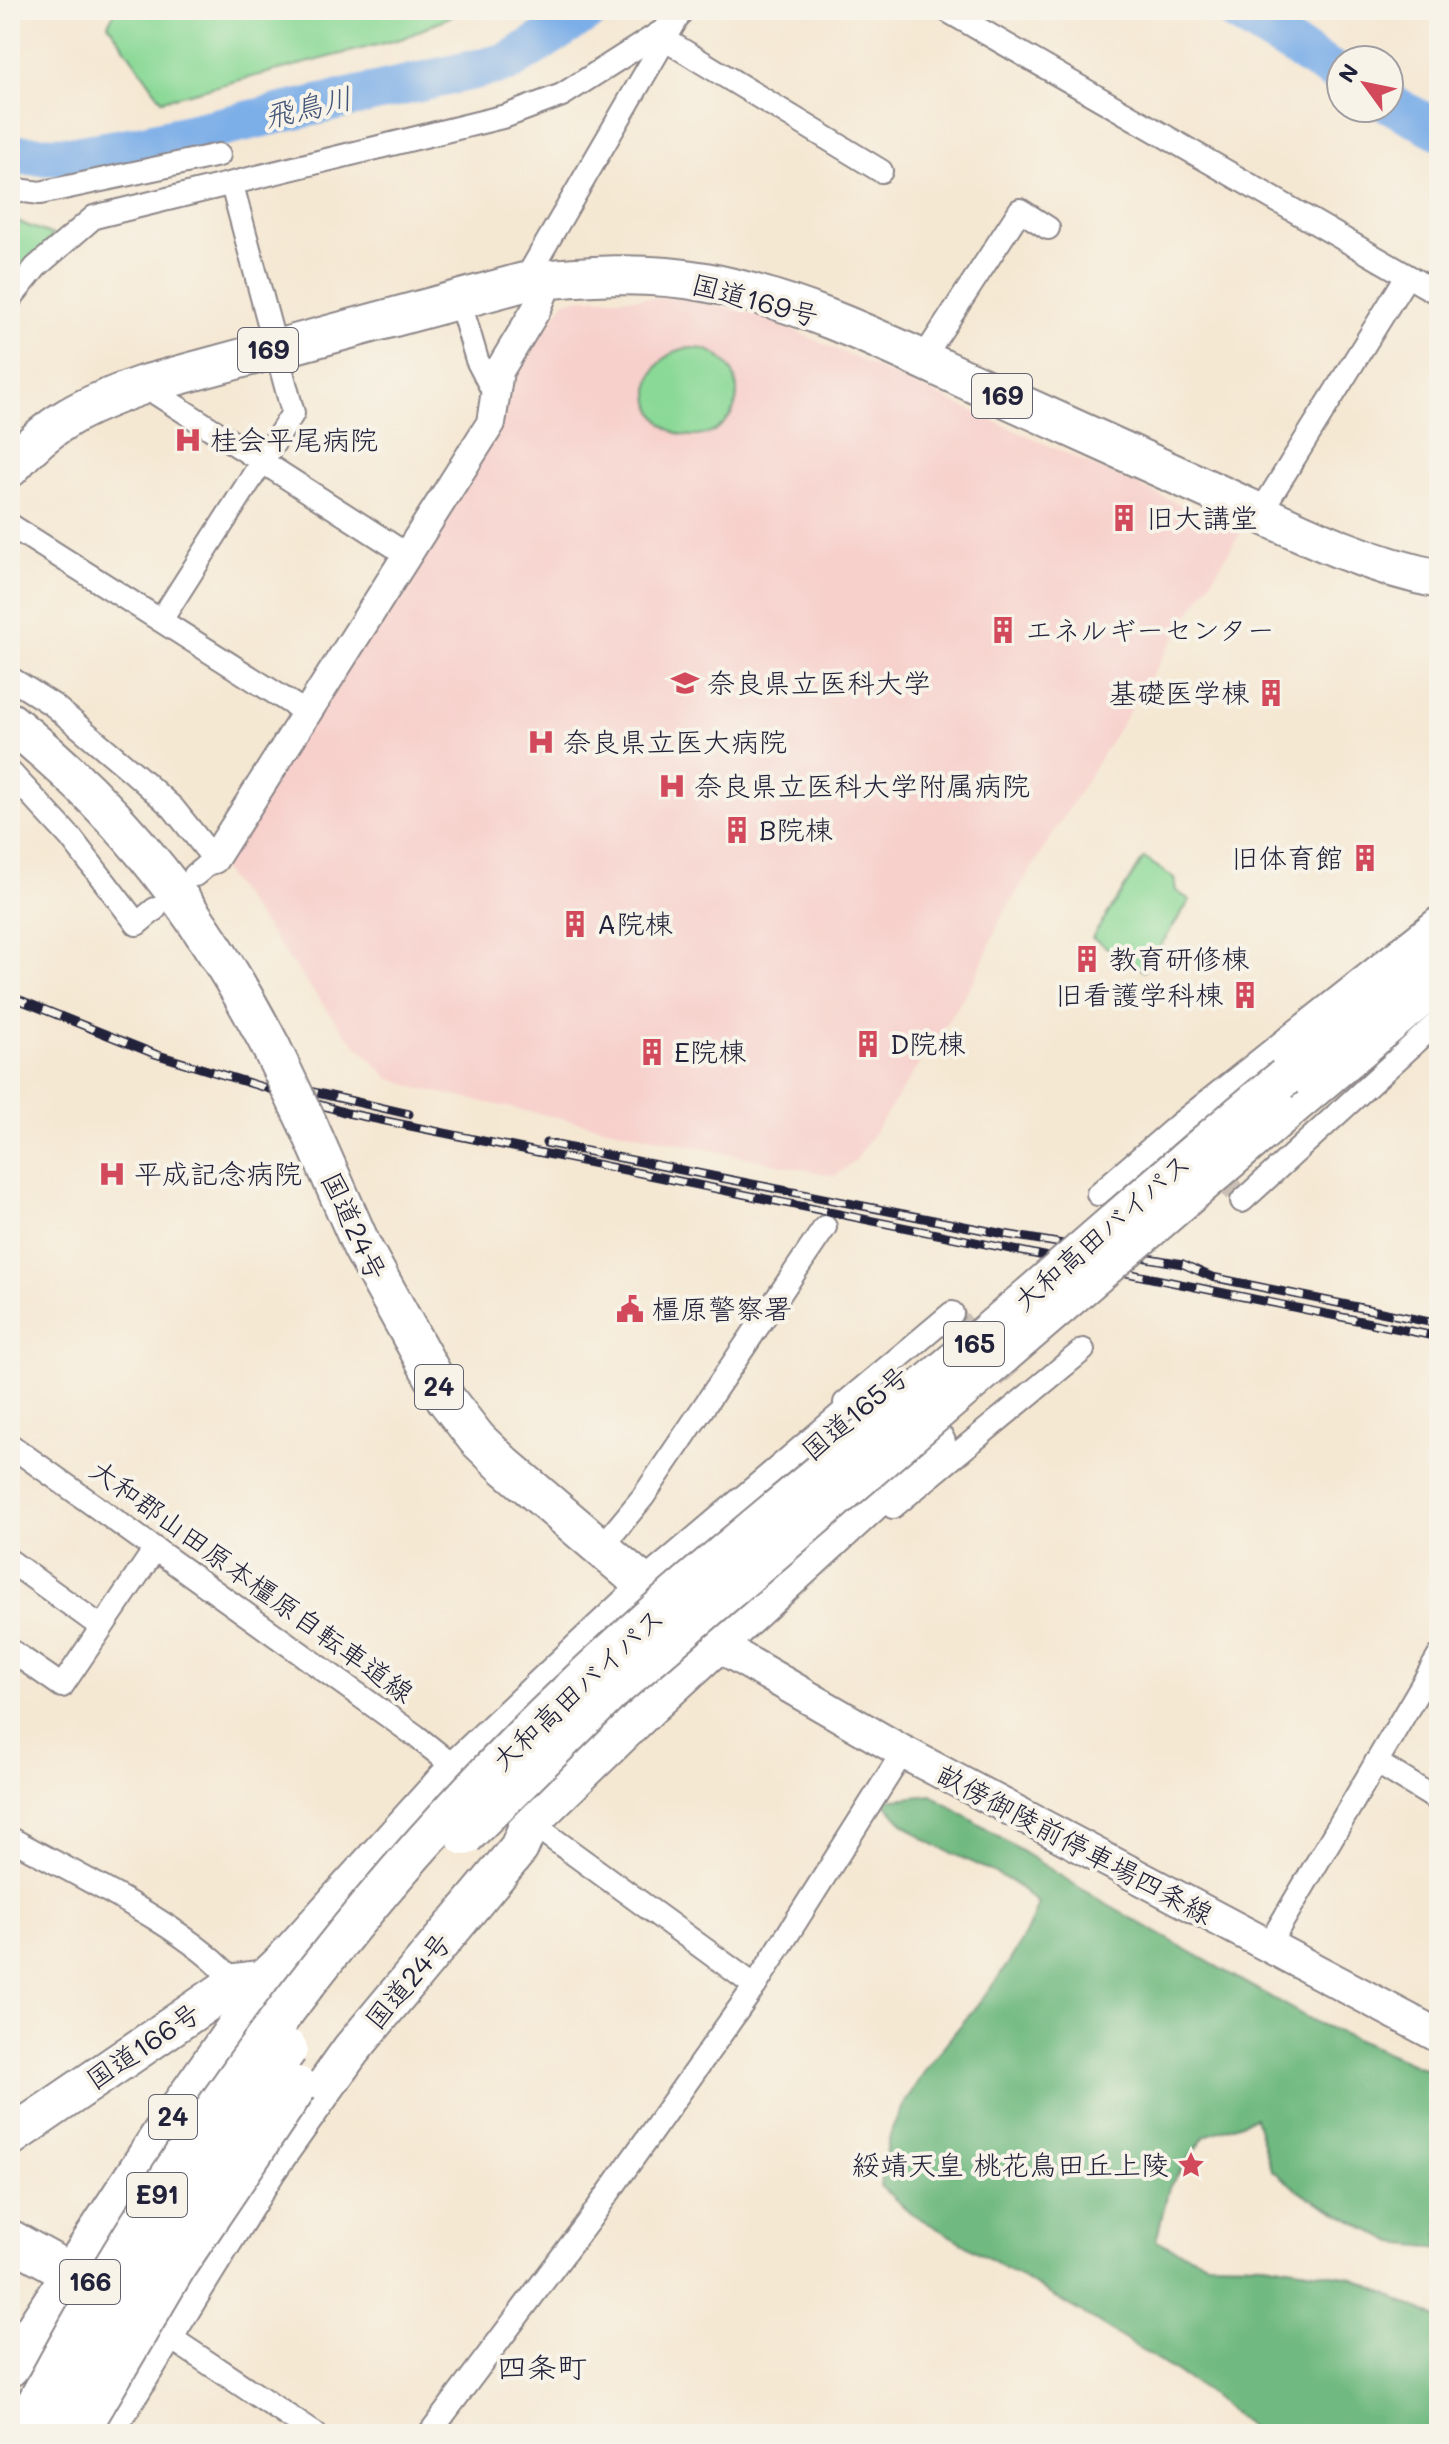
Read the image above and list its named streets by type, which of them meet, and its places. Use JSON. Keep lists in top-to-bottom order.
{
  "streets": {
    "highway": [
      "国道169号",
      "169",
      "国道24号",
      "大和高田バイパス",
      "165",
      "24",
      "国道165号",
      "国道166号",
      "E91",
      "166"
    ],
    "main road": ["畝傍御陵前停車場四条線"],
    "street": ["大和郡山田原本橿原自転車道線"]
  },
  "crossings": [
    ["国道24号", "大和高田バイパス"],
    ["国道24号", "24"],
    ["国道24号", "国道165号"],
    ["国道24号", "畝傍御陵前停車場四条線"],
    ["国道24号", "166"],
    ["大和高田バイパス", "24"],
    ["大和高田バイパス", "国道165号"],
    ["大和高田バイパス", "畝傍御陵前停車場四条線"],
    ["24", "国道165号"],
    ["24", "大和郡山田原本橿原自転車道線"],
    ["24", "畝傍御陵前停車場四条線"],
    ["24", "国道166号"],
    ["24", "166"],
    ["国道165号", "畝傍御陵前停車場四条線"]
  ],
  "districts": ["四条町"],
  "water": ["飛鳥川"],
  "places": {
    "hospital": [
      "桂会平尾病院",
      "奈良県立医大病院",
      "奈良県立医科大学附属病院",
      "平成記念病院"
    ],
    "building": [
      "旧大講堂",
      "エネルギーセンター",
      "基礎医学棟",
      "B院棟",
      "旧体育館",
      "A院棟",
      "教育研修棟",
      "旧看護学科棟",
      "D院棟",
      "E院棟"
    ],
    "school or university": ["奈良県立医科大学"],
    "public building": ["橿原警察署"],
    "place": ["綏靖天皇 桃花鳥田丘上陵"]
  },
  "north": "top left"
}
